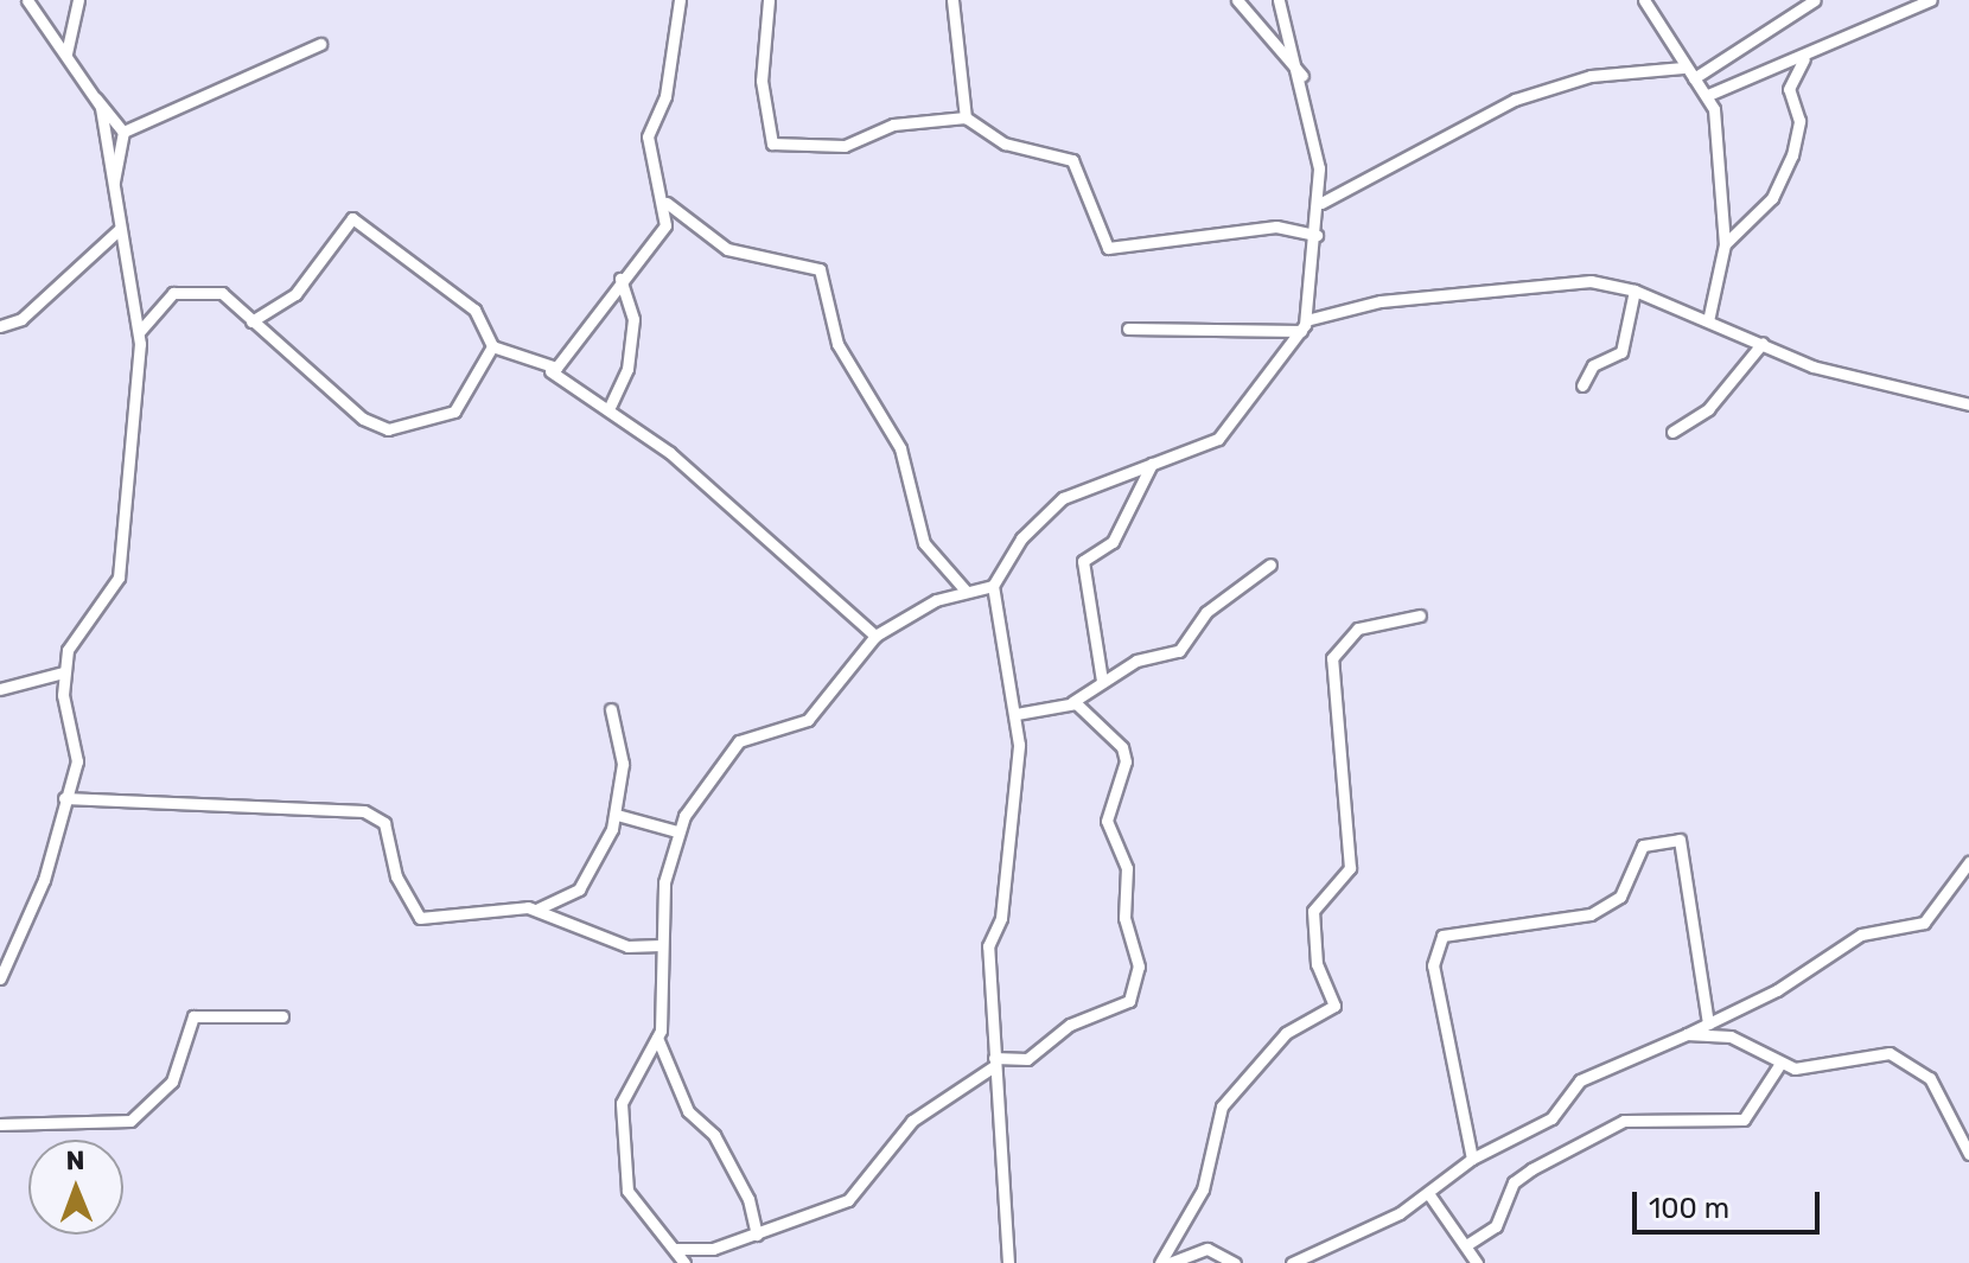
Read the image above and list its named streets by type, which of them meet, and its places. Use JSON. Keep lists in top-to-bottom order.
{
  "scale_bar": "100 m",
  "north": "top"
}
